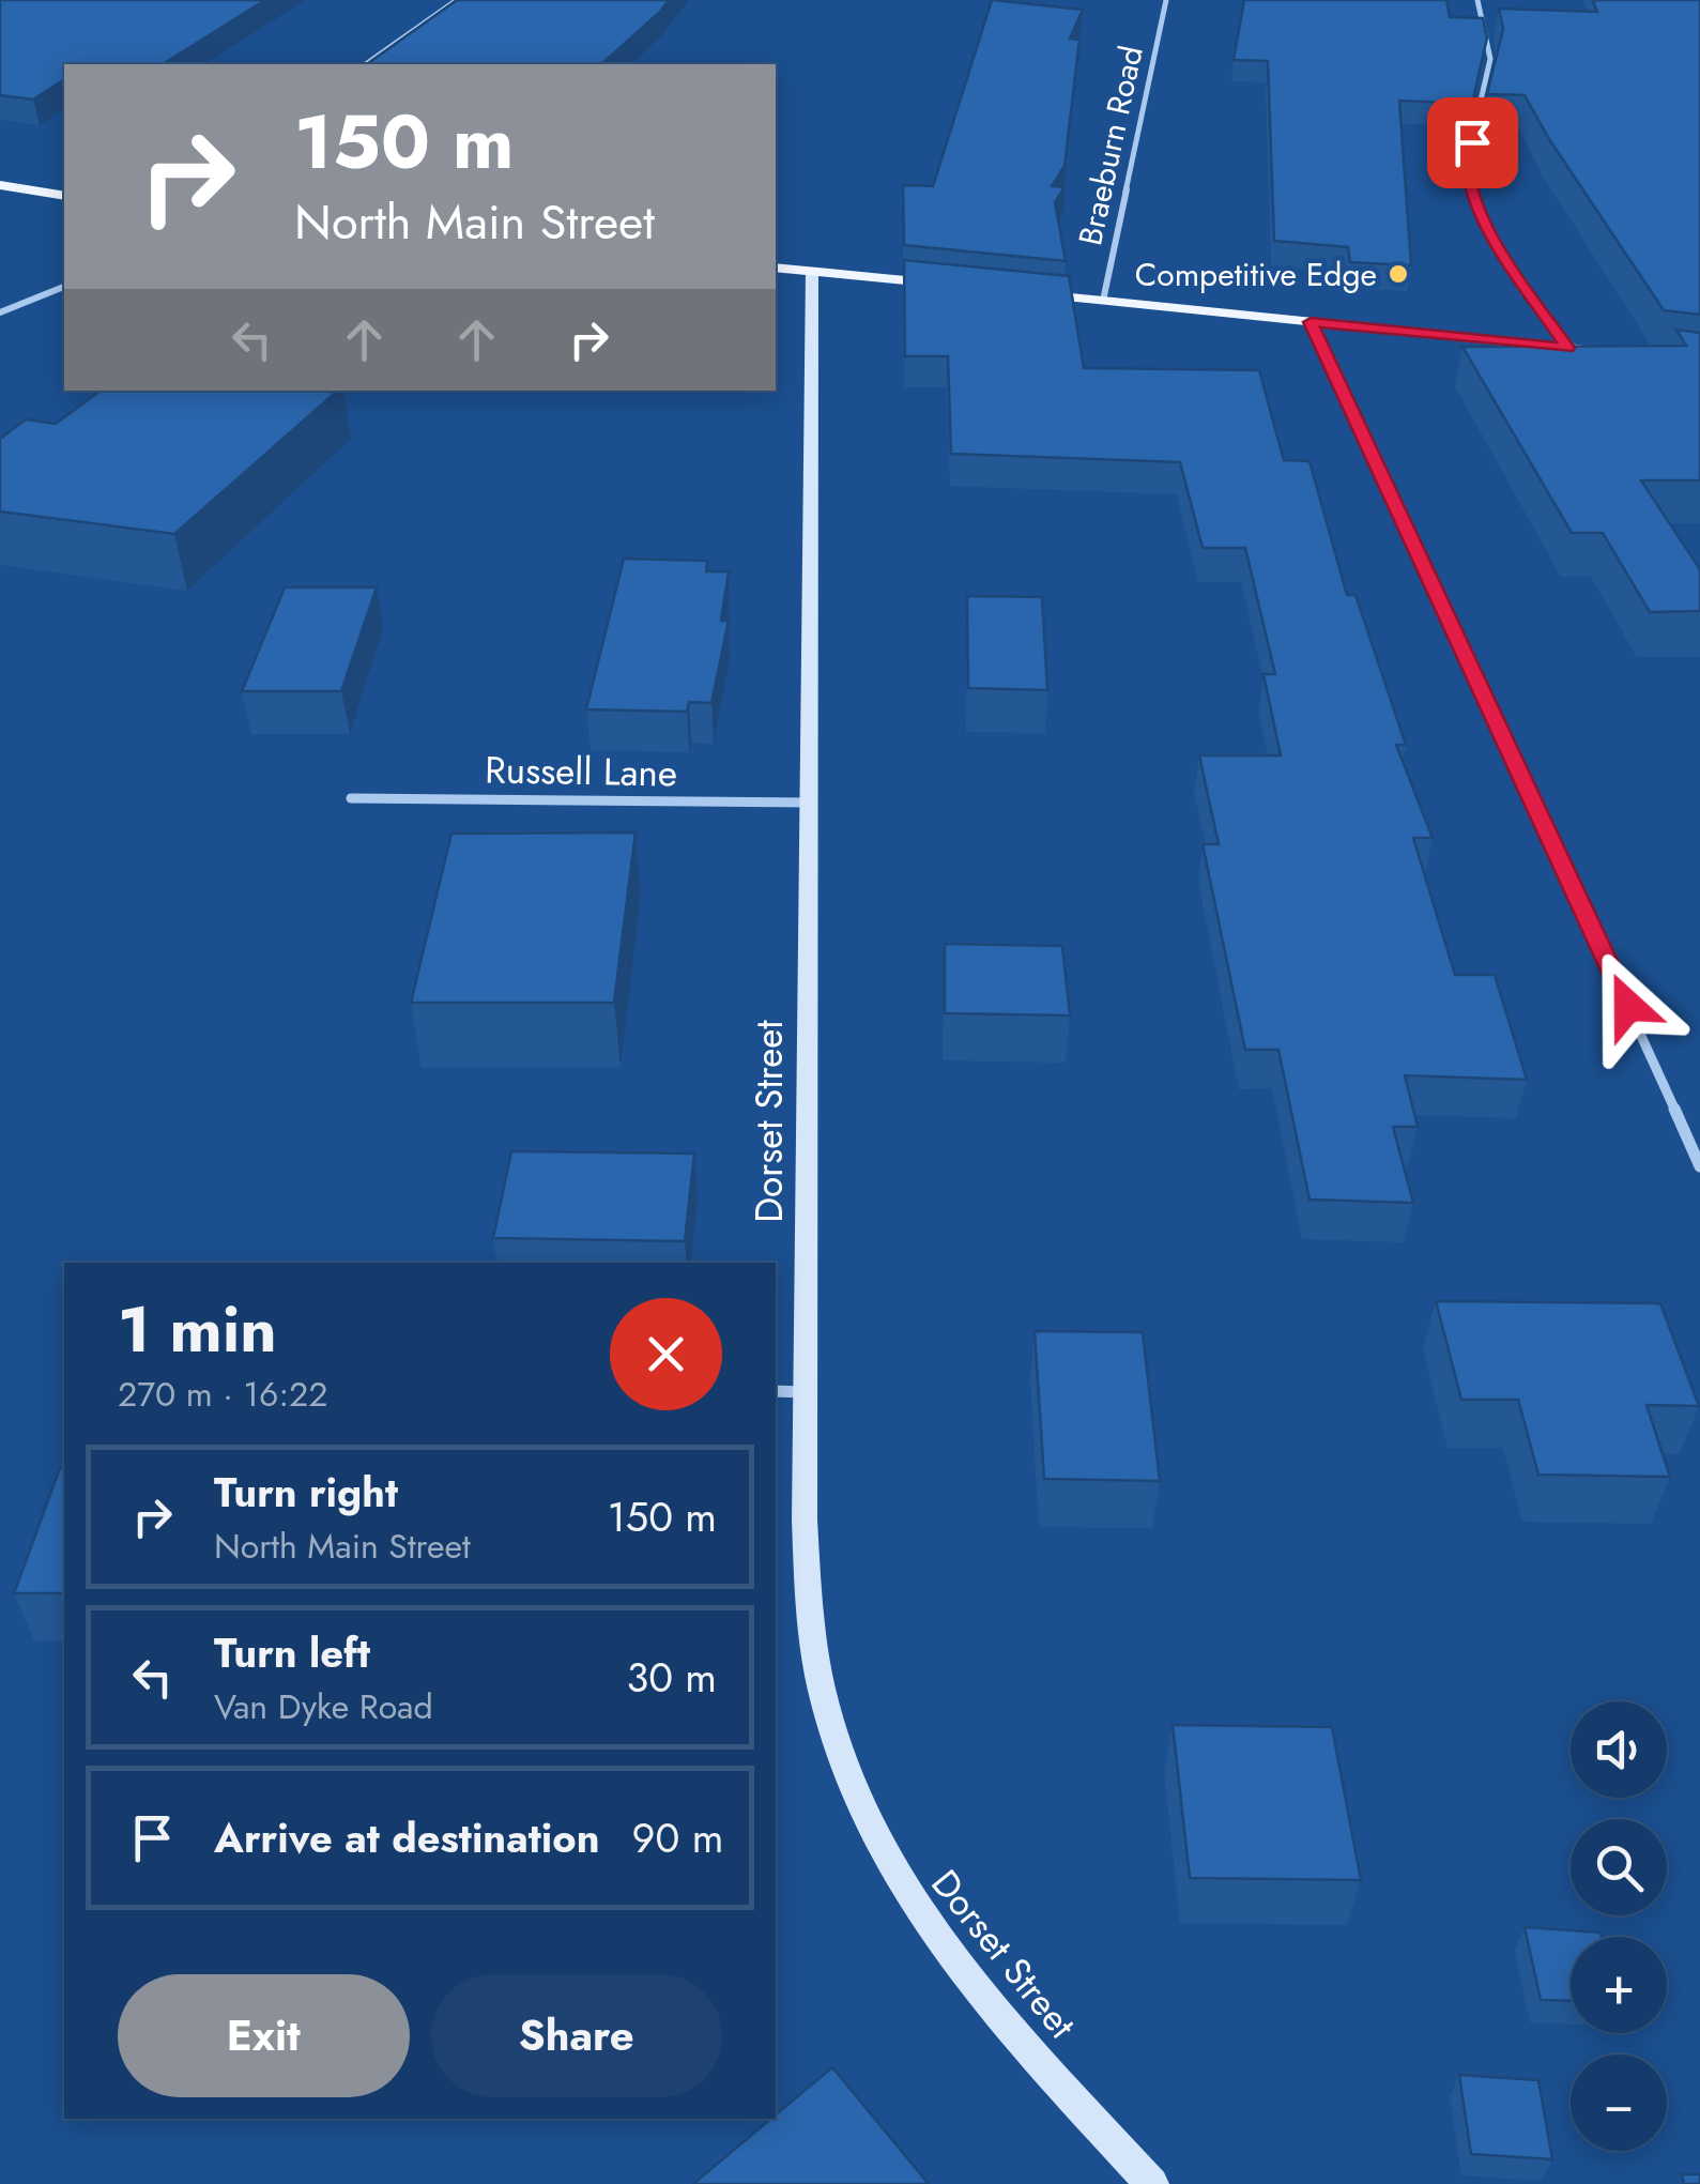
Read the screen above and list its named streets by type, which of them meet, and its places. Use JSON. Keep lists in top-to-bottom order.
{
  "streets": {
    "street": ["Braeburn Road", "Russell Lane", "Dorset Street"]
  },
  "crossings": [
    ["Russell Lane", "Dorset Street"]
  ],
  "places": ["Competitive Edge"],
  "page": {
    "turn": ["150 m", "North Main Street"],
    "heading": ["1 min", "270 m · 16:22"],
    "list": [
      {
        "name": "Turn right",
        "note": "North Main Street",
        "value": "150 m"
      },
      {
        "name": "Turn left",
        "note": "Van Dyke Road",
        "value": "30 m"
      },
      {
        "name": "Arrive at destination",
        "value": "90 m"
      }
    ],
    "map_buttons": ["+", "−"],
    "buttons": ["Exit", "Share"]
  }
}
